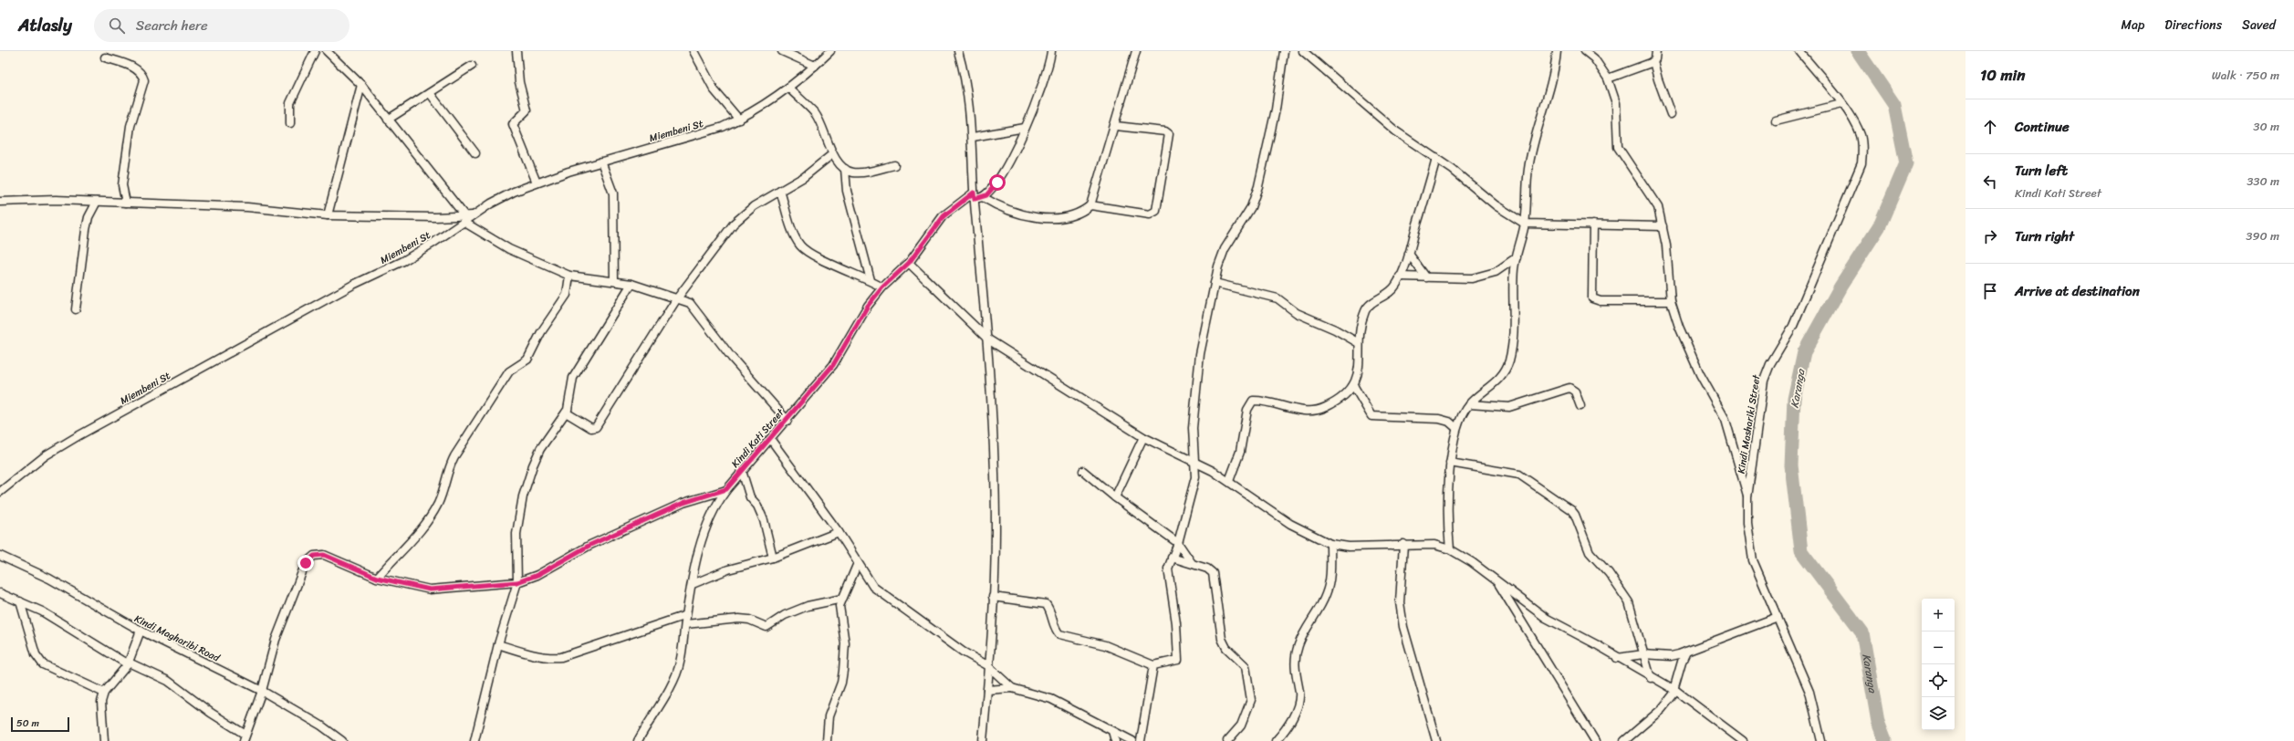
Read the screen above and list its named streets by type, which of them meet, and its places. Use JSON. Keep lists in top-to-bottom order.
{
  "streets": {
    "street": [
      "Miembeni St",
      "Kindi Mashariki Street",
      "Kindi Kati Street",
      "Kindi Magharibi Road"
    ]
  },
  "water": ["Karanga"],
  "scale_bar": "50 m",
  "page": {
    "header": "Atlasly",
    "search": "Search here",
    "nav": ["Map", "Directions", "Saved"],
    "heading": ["10 min", "Walk · 750 m"],
    "list": [
      ["Continue", "30 m"],
      ["Turn left", "Kindi Kati Street", "330 m"],
      ["Turn right", "390 m"],
      "Arrive at destination"
    ],
    "map_buttons": ["+", "−"],
    "scale": "50 m"
  }
}
